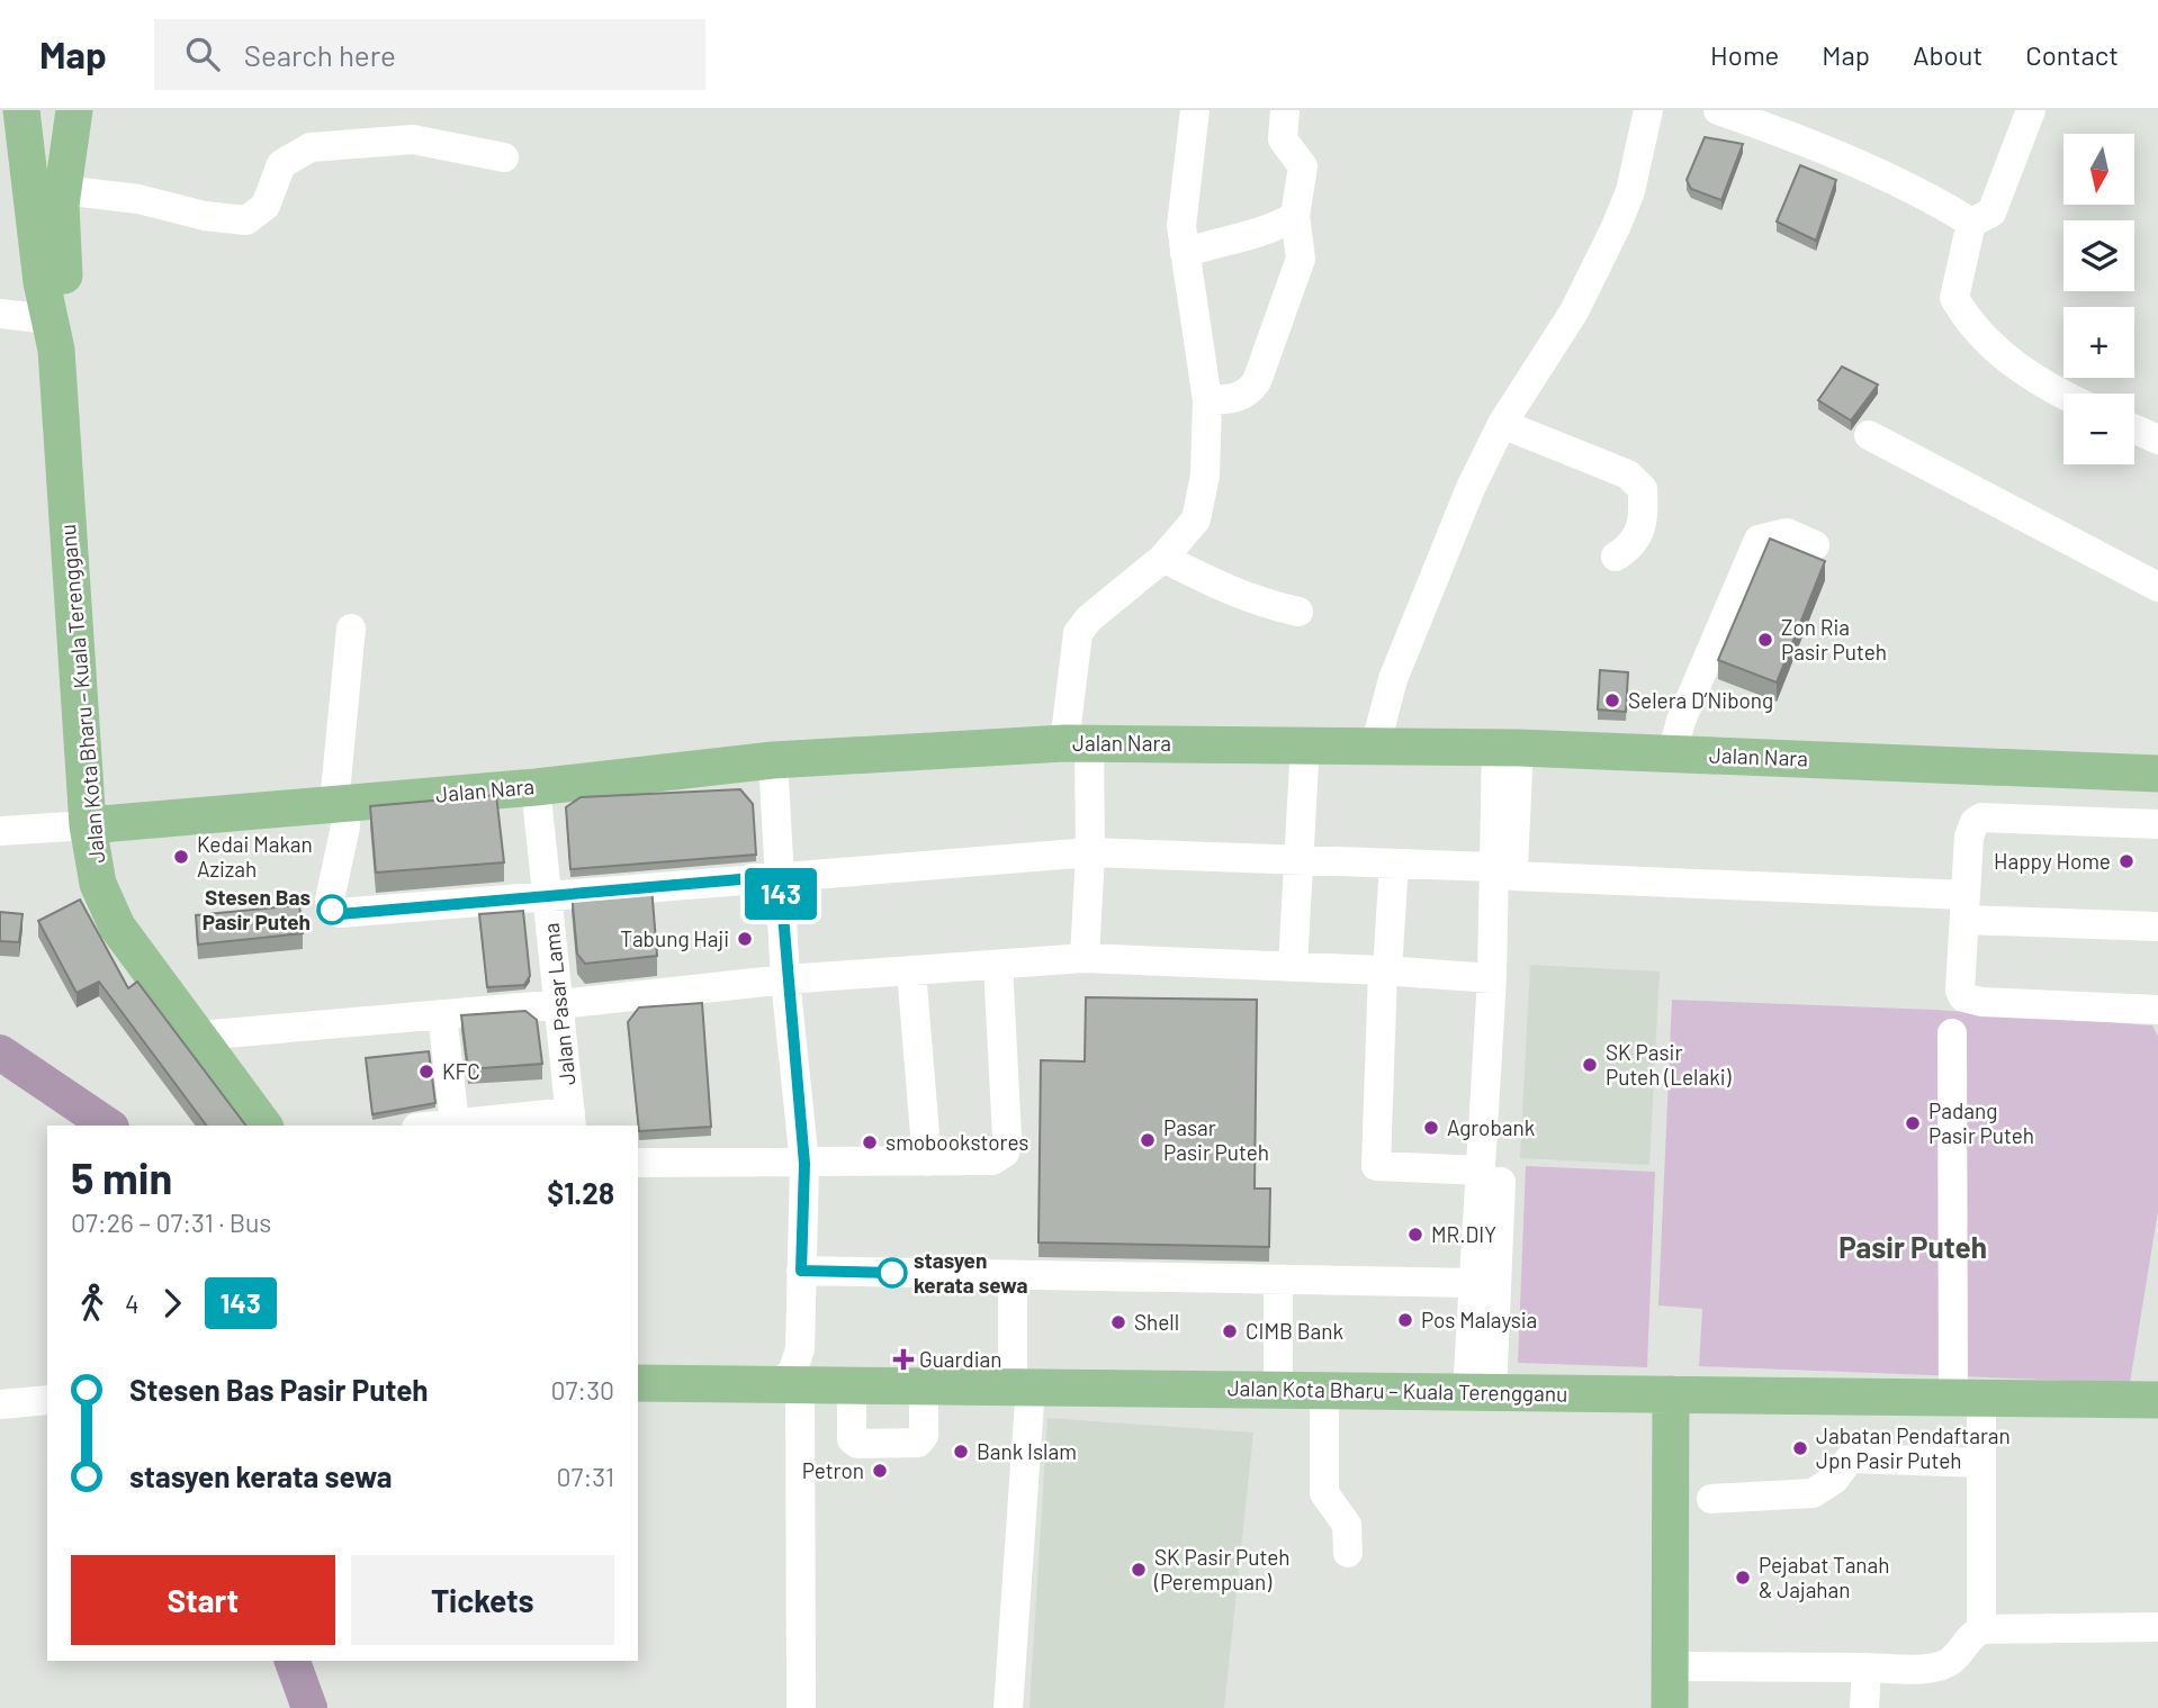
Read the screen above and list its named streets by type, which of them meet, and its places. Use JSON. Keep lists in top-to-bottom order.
{
  "streets": {
    "main road": ["Jalan Kota Bharu – Kuala Terengganu", "Jalan Nara"],
    "street": ["Jalan Pasar Lama"]
  },
  "crossings": [
    ["Jalan Kota Bharu – Kuala Terengganu", "Jalan Nara"],
    ["Jalan Nara", "Jalan Pasar Lama"]
  ],
  "districts": ["Pasir Puteh"],
  "places": {
    "other": [
      "Zon Ria Pasir Puteh",
      "Selera D’Nibong",
      "Kedai Makan Azizah",
      "Happy Home",
      "Stesen Bas Pasir Puteh",
      "Tabung Haji",
      "SK Pasir Puteh (Lelaki)",
      "KFC",
      "Padang Pasir Puteh",
      "Agrobank",
      "Pasar Pasir Puteh",
      "smobookstores",
      "MR.DIY",
      "stasyen kerata sewa",
      "Pos Malaysia",
      "Shell",
      "CIMB Bank",
      "Jabatan Pendaftaran Jpn Pasir Puteh",
      "Bank Islam",
      "Petron",
      "SK Pasir Puteh (Perempuan)",
      "Pejabat Tanah & Jajahan"
    ],
    "health": ["Guardian"]
  },
  "lines": ["bus line 143"],
  "north": "bottom",
  "page": {
    "header": "Map",
    "search": "Search here",
    "nav": [
      "Home",
      "Map",
      "About",
      "Contact"
    ],
    "on_map": "143",
    "map_buttons": ["+", "−"],
    "heading": ["5 min", "07:26 – 07:31 · Bus", "$1.28"],
    "legs": ["4", "143"],
    "list": [
      {
        "name": "Stesen Bas Pasir Puteh",
        "value": "07:30"
      },
      {
        "name": "stasyen kerata sewa",
        "value": "07:31"
      }
    ],
    "buttons": ["Start", "Tickets"]
  }
}
